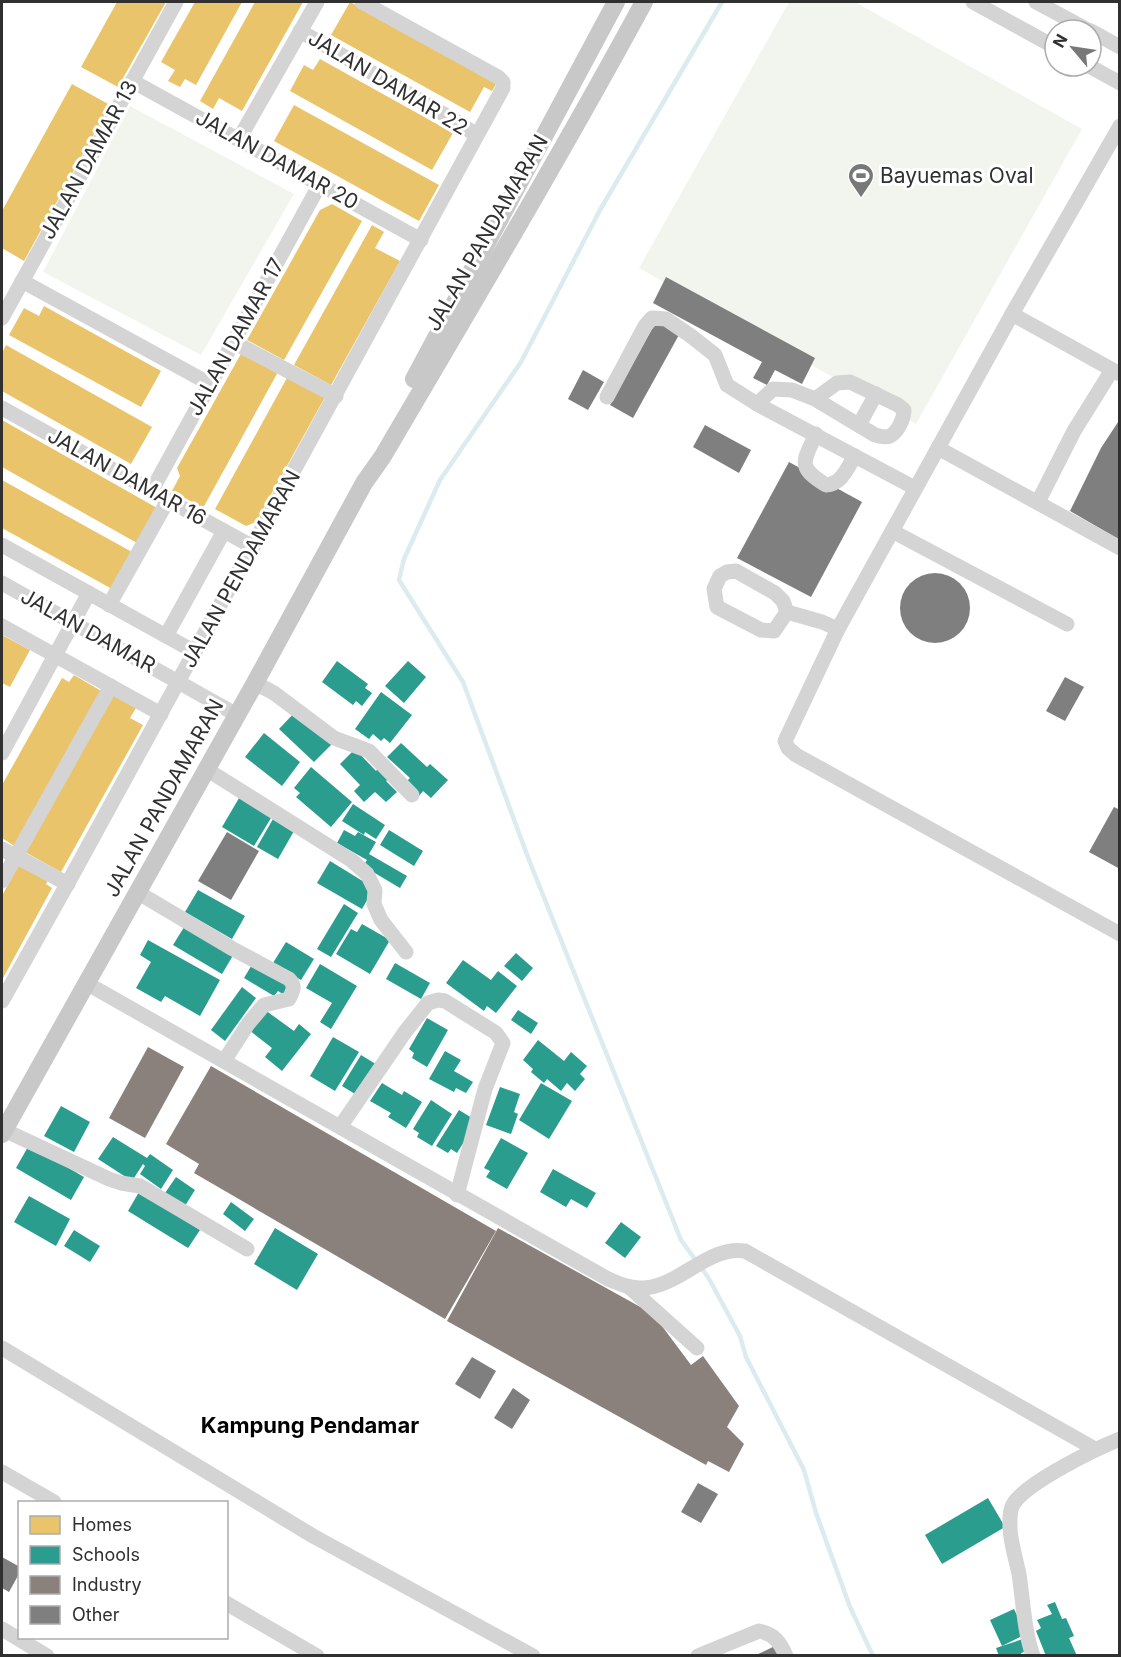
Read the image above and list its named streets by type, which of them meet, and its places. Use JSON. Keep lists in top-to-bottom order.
{
  "streets": {
    "main road": ["JALAN PANDAMARAN"],
    "street": [
      "JALAN DAMAR 22",
      "JALAN DAMAR 13",
      "JALAN DAMAR 20",
      "JALAN DAMAR 17",
      "JALAN DAMAR 16",
      "JALAN PENDAMARAN",
      "JALAN DAMAR"
    ]
  },
  "crossings": [
    ["JALAN DAMAR 22", "JALAN PENDAMARAN"],
    ["JALAN DAMAR 13", "JALAN DAMAR 20"],
    ["JALAN DAMAR 20", "JALAN DAMAR 17"],
    ["JALAN DAMAR 20", "JALAN PENDAMARAN"],
    ["JALAN PANDAMARAN", "JALAN DAMAR"],
    ["JALAN DAMAR 17", "JALAN DAMAR 16"],
    ["JALAN DAMAR 16", "JALAN PENDAMARAN"],
    ["JALAN PENDAMARAN", "JALAN DAMAR"]
  ],
  "districts": ["Kampung Pendamar"],
  "places": {
    "sports": ["Bayuemas Oval"]
  },
  "legend": [
    "Homes",
    "Schools",
    "Industry",
    "Other"
  ],
  "north": "top left"
}
